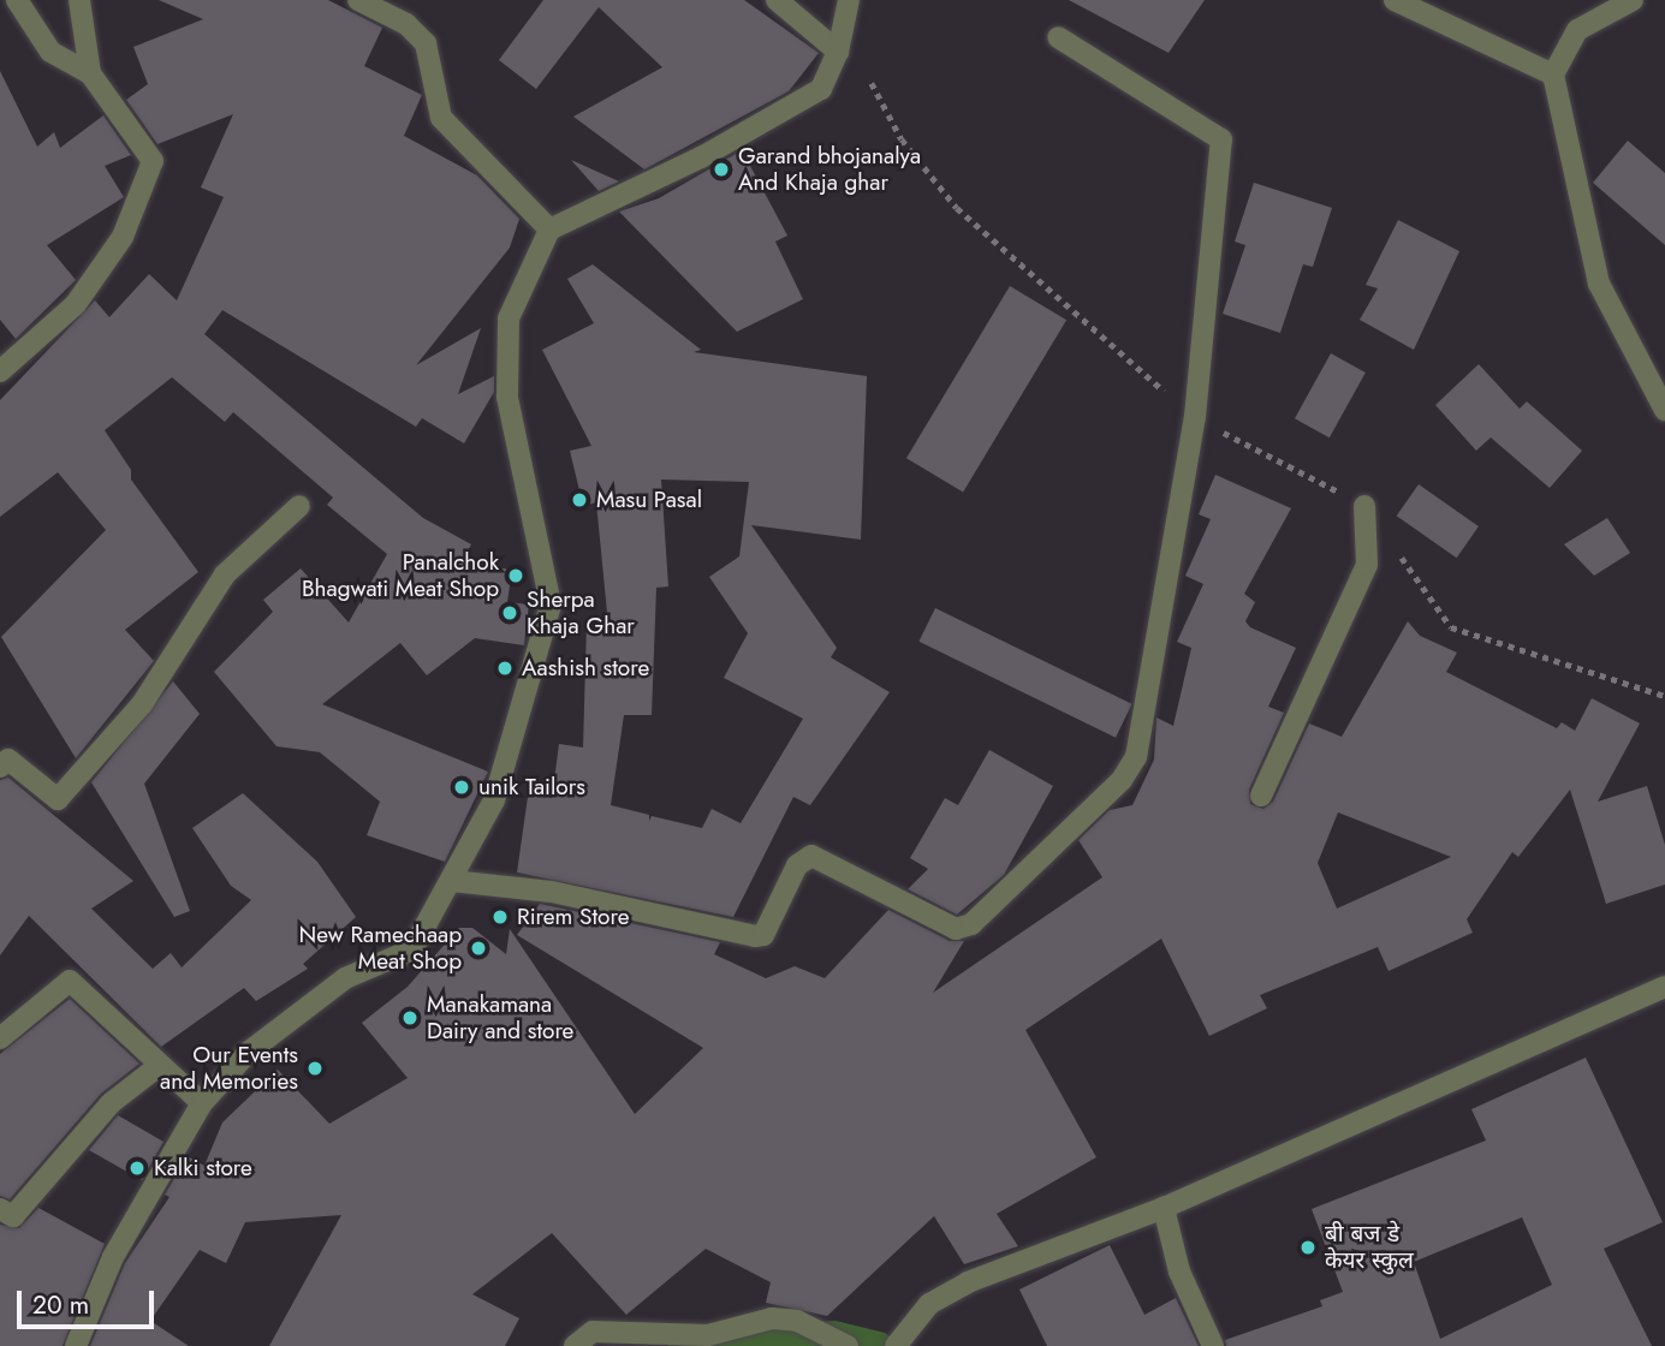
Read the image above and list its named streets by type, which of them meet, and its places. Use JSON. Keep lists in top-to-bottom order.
{
  "places": [
    "Garand bhojanalya And Khaja ghar",
    "Masu Pasal",
    "Panalchok Bhagwati Meat Shop",
    "Sherpa Khaja Ghar",
    "Aashish store",
    "unik Tailors",
    "Rirem Store",
    "New Ramechaap Meat Shop",
    "Manakamana Dairy and store",
    "Our Events and Memories",
    "Kalki store",
    "बी बज डे केयर स्कुल"
  ],
  "scale_bar": "20 m"
}
